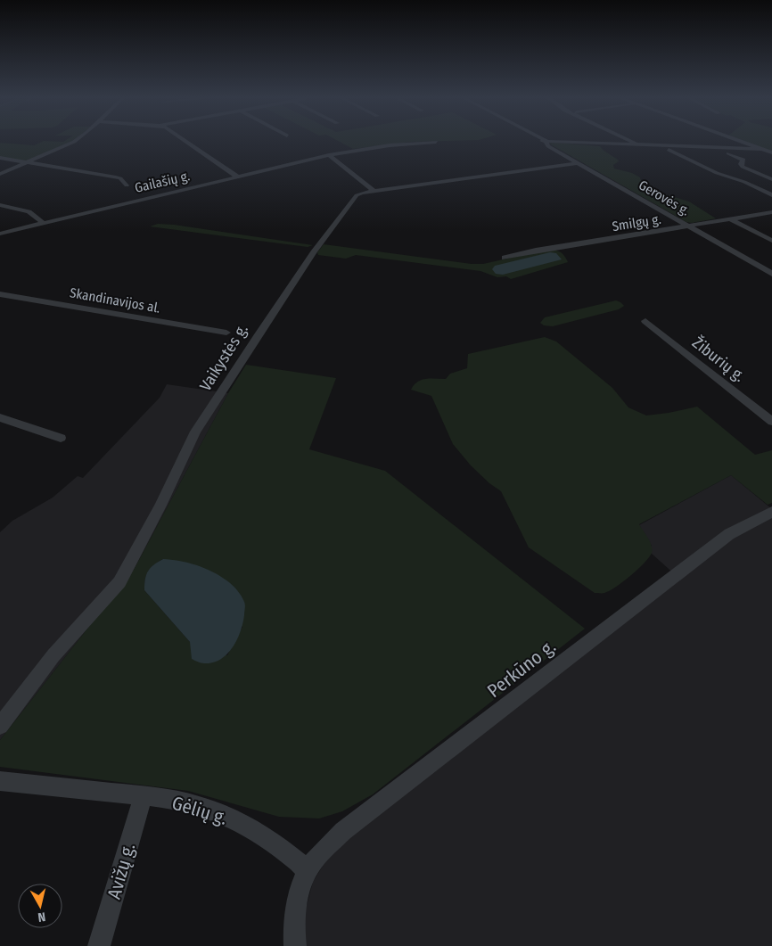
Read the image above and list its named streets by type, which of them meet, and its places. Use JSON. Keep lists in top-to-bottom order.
{
  "streets": {
    "street": [
      "Gailašių g.",
      "Gerovės g.",
      "Smilgų g.",
      "Skandinavijos al.",
      "Vaikystės g.",
      "Žiburių g.",
      "Perkūno g.",
      "Gėlių g.",
      "Avižų g."
    ]
  },
  "crossings": [
    ["Gerovės g.", "Smilgų g."],
    ["Gerovės g.", "Vaikystės g."],
    ["Perkūno g.", "Gėlių g."],
    ["Gėlių g.", "Avižų g."]
  ],
  "north": "bottom"
}
